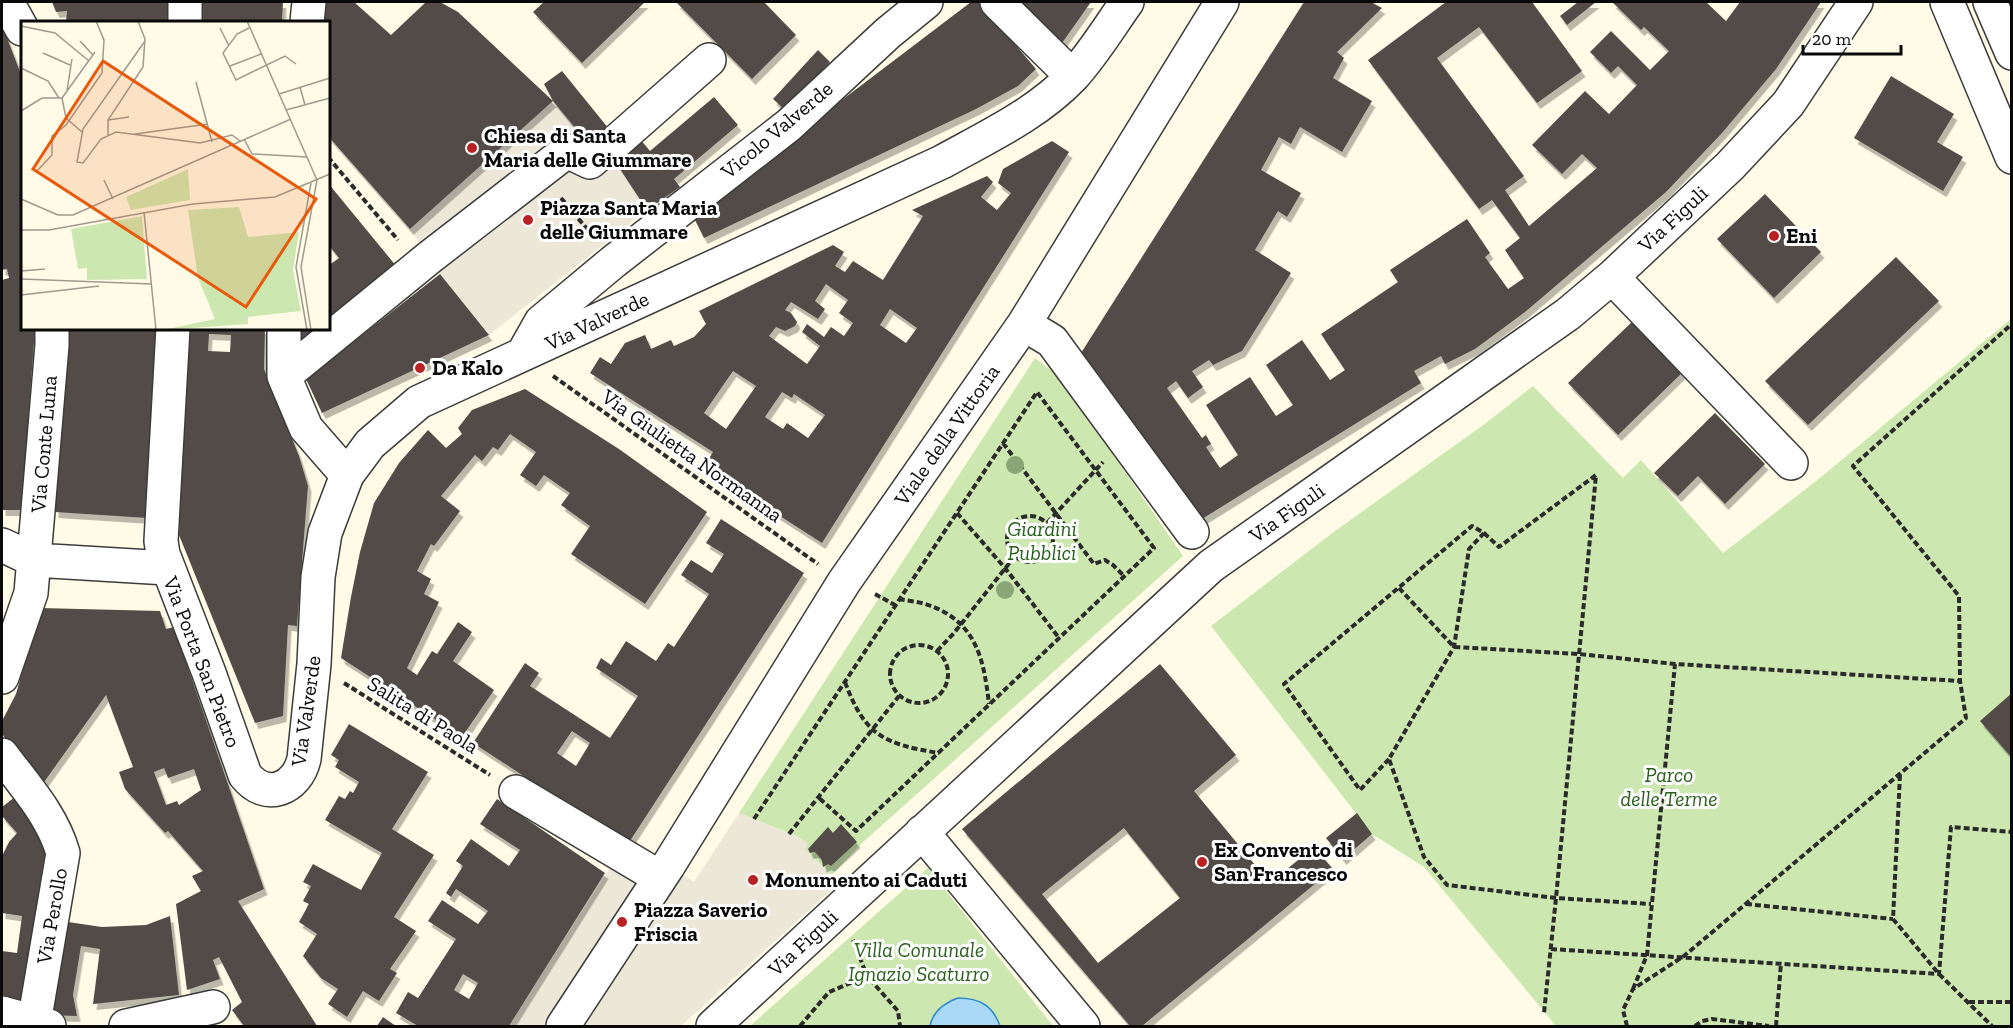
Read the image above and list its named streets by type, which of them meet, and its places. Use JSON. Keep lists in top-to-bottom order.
{
  "streets": {
    "street": [
      "Vicolo Valverde",
      "Via Figuli",
      "Via Valverde",
      "Viale della Vittoria",
      "Via Conte Luna",
      "Via Porta San Pietro",
      "Via Perollo"
    ],
    "path": ["Via Giulietta Normanna", "Salita di Paola"]
  },
  "crossings": [
    ["Vicolo Valverde", "Via Valverde"],
    ["Vicolo Valverde", "Via Giulietta Normanna"],
    ["Via Valverde", "Via Giulietta Normanna"],
    ["Via Valverde", "Via Porta San Pietro"],
    ["Via Valverde", "Salita di Paola"],
    ["Viale della Vittoria", "Via Giulietta Normanna"],
    ["Via Conte Luna", "Via Porta San Pietro"]
  ],
  "parks": ["Giardini Pubblici", "Parco delle Terme", "Villa Comunale Ignazio Scaturro"],
  "places": [
    "Chiesa di Santa Maria delle Giummare",
    "Piazza Santa Maria delle Giummare",
    "Eni",
    "Da Kalo",
    "Ex Convento di San Francesco",
    "Monumento ai Caduti",
    "Piazza Saverio Friscia"
  ],
  "scale_bar": "20 m"
}
